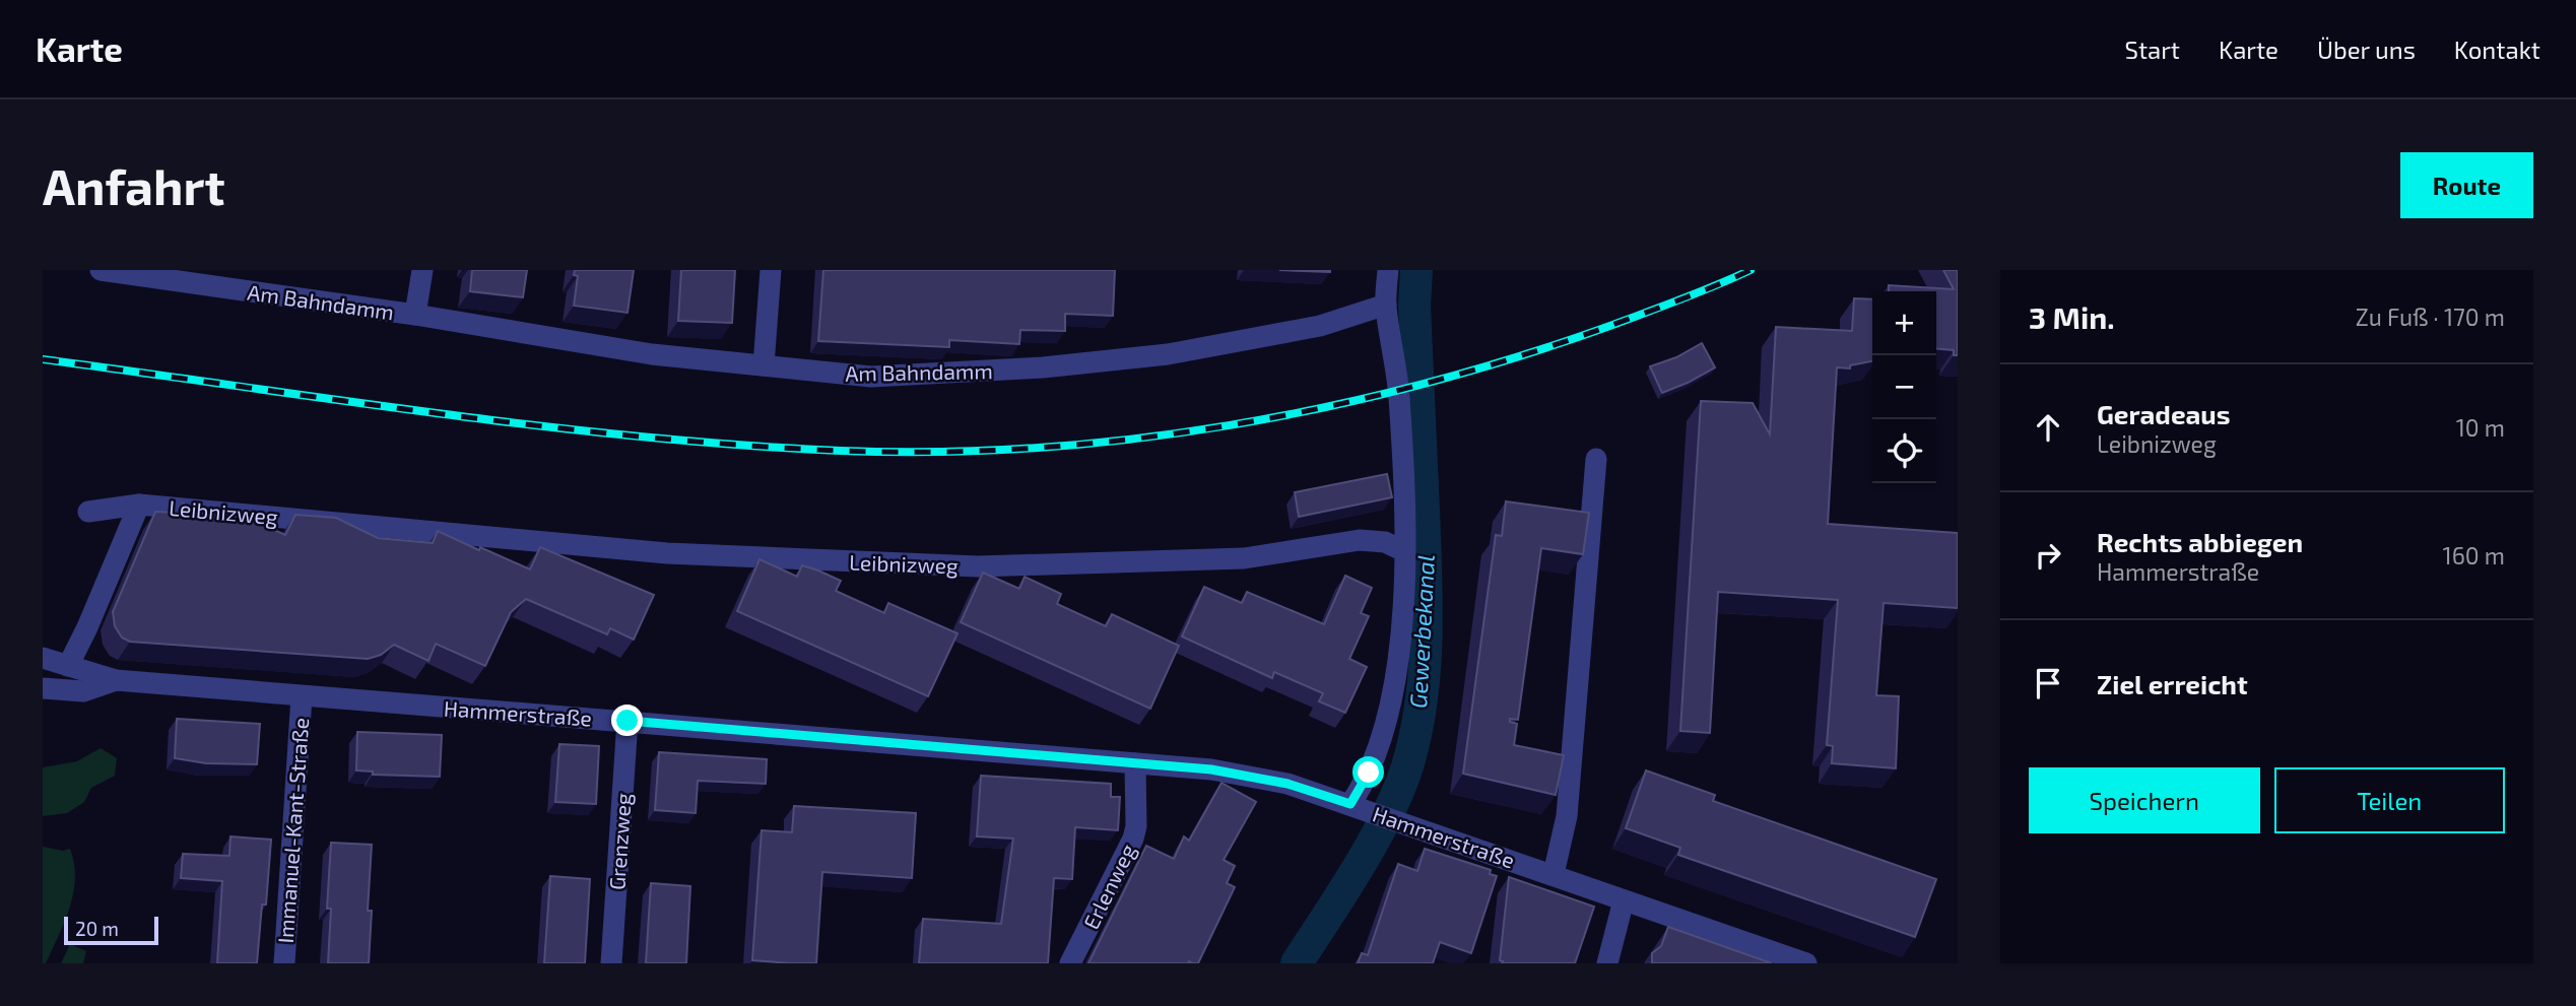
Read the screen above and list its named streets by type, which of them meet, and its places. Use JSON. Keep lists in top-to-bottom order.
{
  "streets": {
    "street": [
      "Am Bahndamm",
      "Leibnizweg",
      "Hammerstraße",
      "Immanuel-Kant-Straße",
      "Grenzweg",
      "Erlenweg"
    ]
  },
  "crossings": [
    ["Leibnizweg", "Hammerstraße"],
    ["Hammerstraße", "Immanuel-Kant-Straße"],
    ["Hammerstraße", "Grenzweg"],
    ["Hammerstraße", "Erlenweg"]
  ],
  "water": ["Gewerbekanal"],
  "scale_bar": "20 m",
  "page": {
    "header": "Karte",
    "nav": [
      "Start",
      "Karte",
      "Über uns",
      "Kontakt"
    ],
    "buttons": [
      "Route",
      ["Speichern", "Teilen"]
    ],
    "title": "Anfahrt",
    "heading": ["3 Min.", "Zu Fuß · 170 m"],
    "map_buttons": ["+", "−"],
    "list": [
      ["Geradeaus", "Leibnizweg", "10 m"],
      ["Rechts abbiegen", "Hammerstraße", "160 m"],
      "Ziel erreicht"
    ],
    "scale": "20 m"
  }
}
